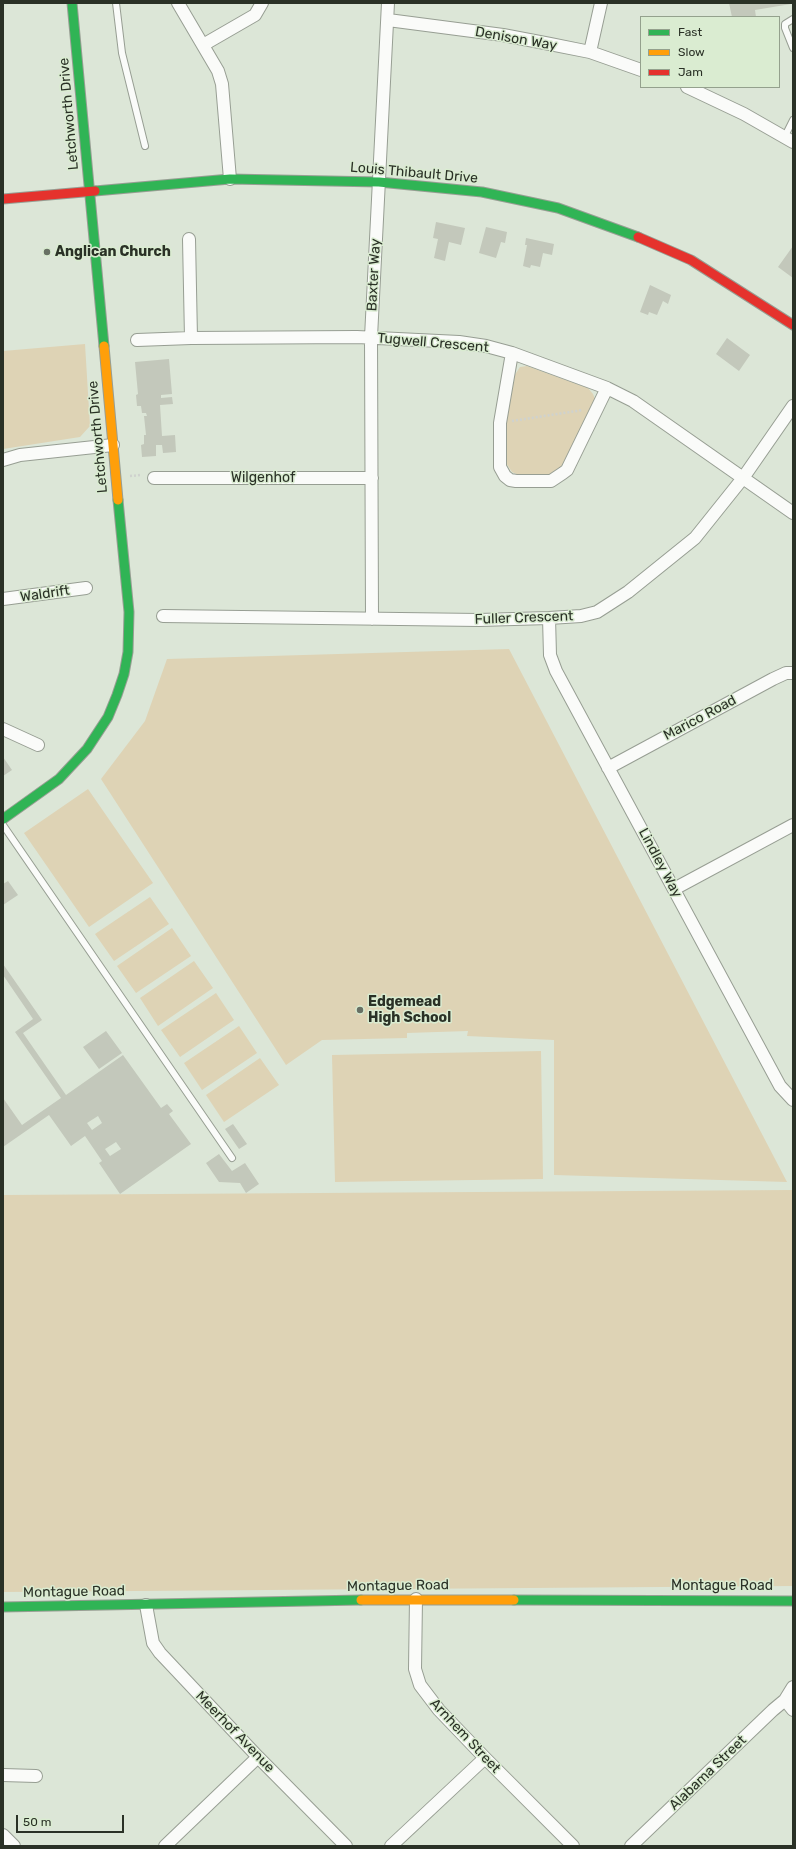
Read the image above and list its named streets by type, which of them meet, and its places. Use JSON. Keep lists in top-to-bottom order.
{
  "streets": {
    "street": [
      "Denison Way",
      "Letchworth Drive",
      "Louis Thibault Drive",
      "Baxter Way",
      "Tugwell Crescent",
      "Wilgenhof",
      "Waldrift",
      "Fuller Crescent",
      "Marico Road",
      "Lindley Way",
      "Montague Road",
      "Meerhof Avenue",
      "Arnhem Street",
      "Alabama Street"
    ]
  },
  "crossings": [
    ["Denison Way", "Baxter Way"],
    ["Letchworth Drive", "Louis Thibault Drive"],
    ["Louis Thibault Drive", "Baxter Way"],
    ["Baxter Way", "Tugwell Crescent"],
    ["Baxter Way", "Wilgenhof"],
    ["Baxter Way", "Fuller Crescent"],
    ["Tugwell Crescent", "Fuller Crescent"],
    ["Fuller Crescent", "Lindley Way"],
    ["Marico Road", "Lindley Way"],
    ["Montague Road", "Meerhof Avenue"],
    ["Montague Road", "Arnhem Street"]
  ],
  "places": ["Anglican Church", "Edgemead High School"],
  "legend": ["Fast", "Slow", "Jam"],
  "scale_bar": "50 m"
}
